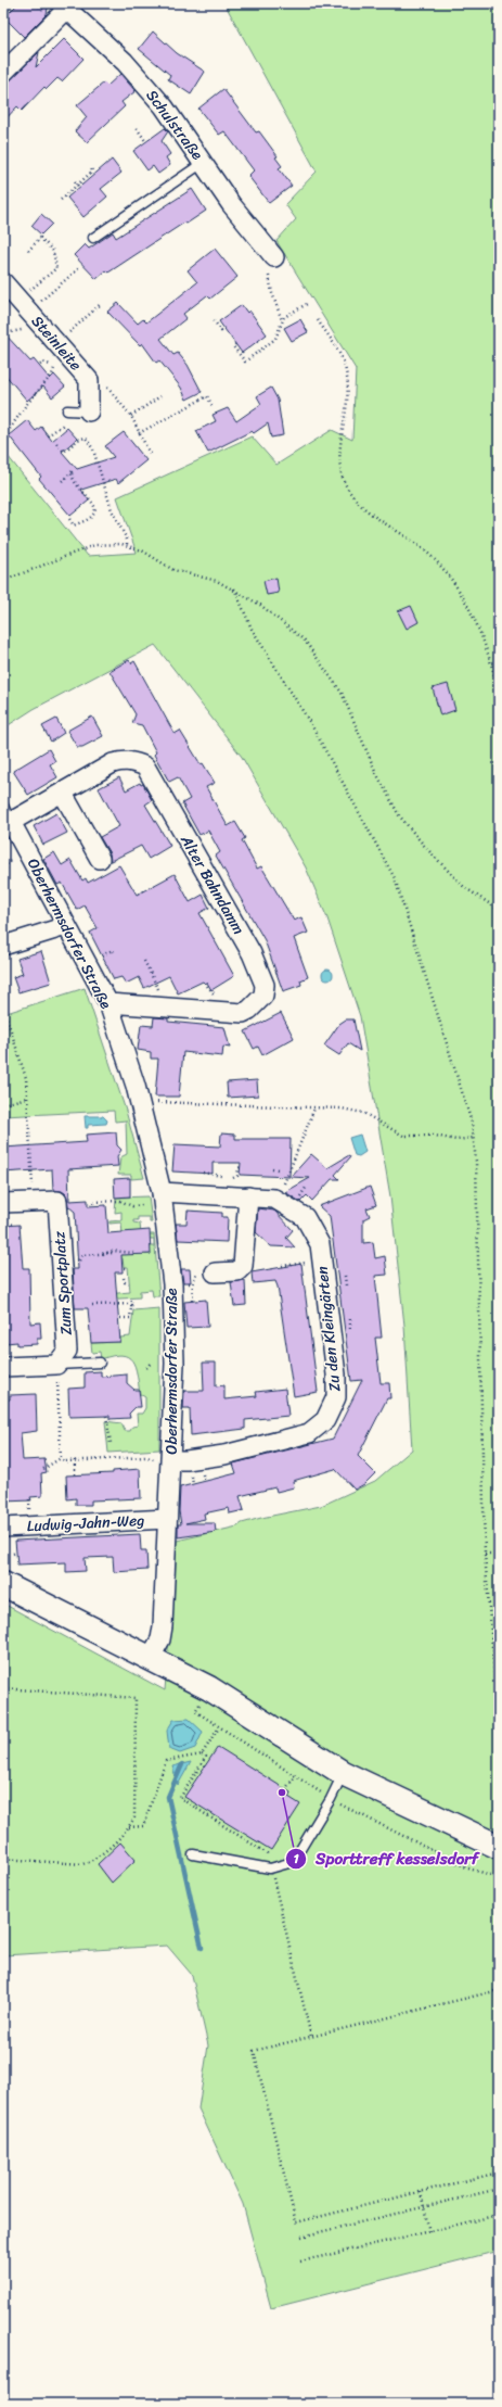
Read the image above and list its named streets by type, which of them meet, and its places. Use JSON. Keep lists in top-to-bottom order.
{
  "streets": {
    "street": [
      "Schulstraße",
      "Steinleite",
      "Alter Bahndamm",
      "Oberhermsdorfer Straße",
      "Zum Sportplatz",
      "Zu den Kleingärten",
      "Ludwig-Jahn-Weg"
    ]
  },
  "crossings": [
    ["Alter Bahndamm", "Oberhermsdorfer Straße"],
    ["Oberhermsdorfer Straße", "Zu den Kleingärten"],
    ["Oberhermsdorfer Straße", "Ludwig-Jahn-Weg"]
  ],
  "places": ["Sporttreff kesselsdorf"]
}
